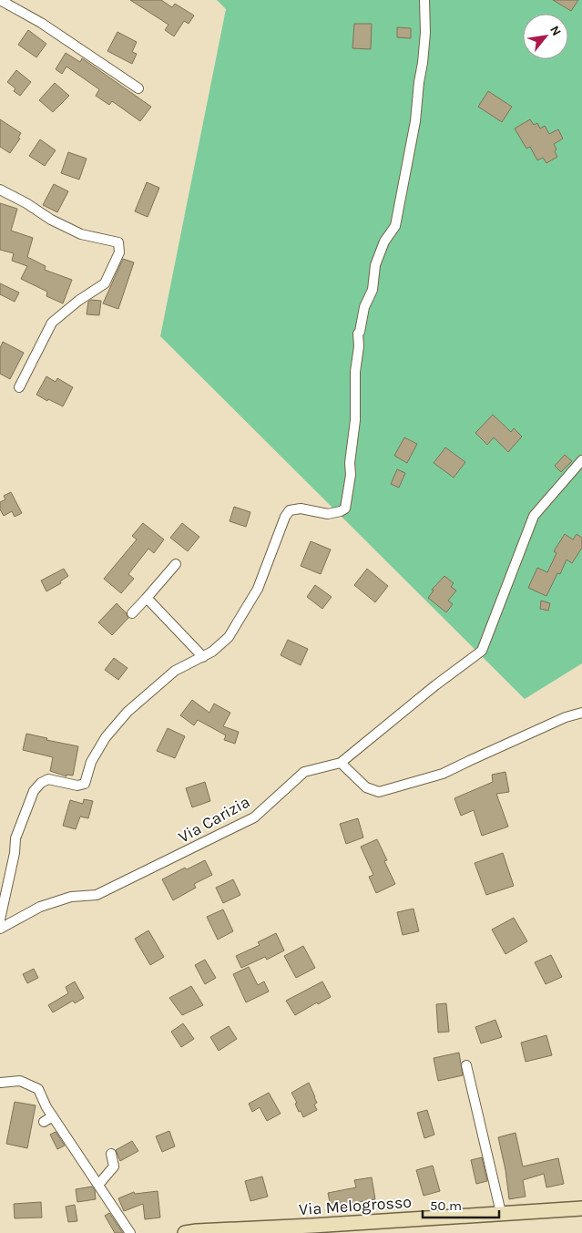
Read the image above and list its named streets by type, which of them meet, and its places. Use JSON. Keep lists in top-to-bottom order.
{
  "streets": {
    "street": ["Via Carizia", "Via Melogrosso"]
  },
  "scale_bar": "50 m",
  "north": "top right"
}
